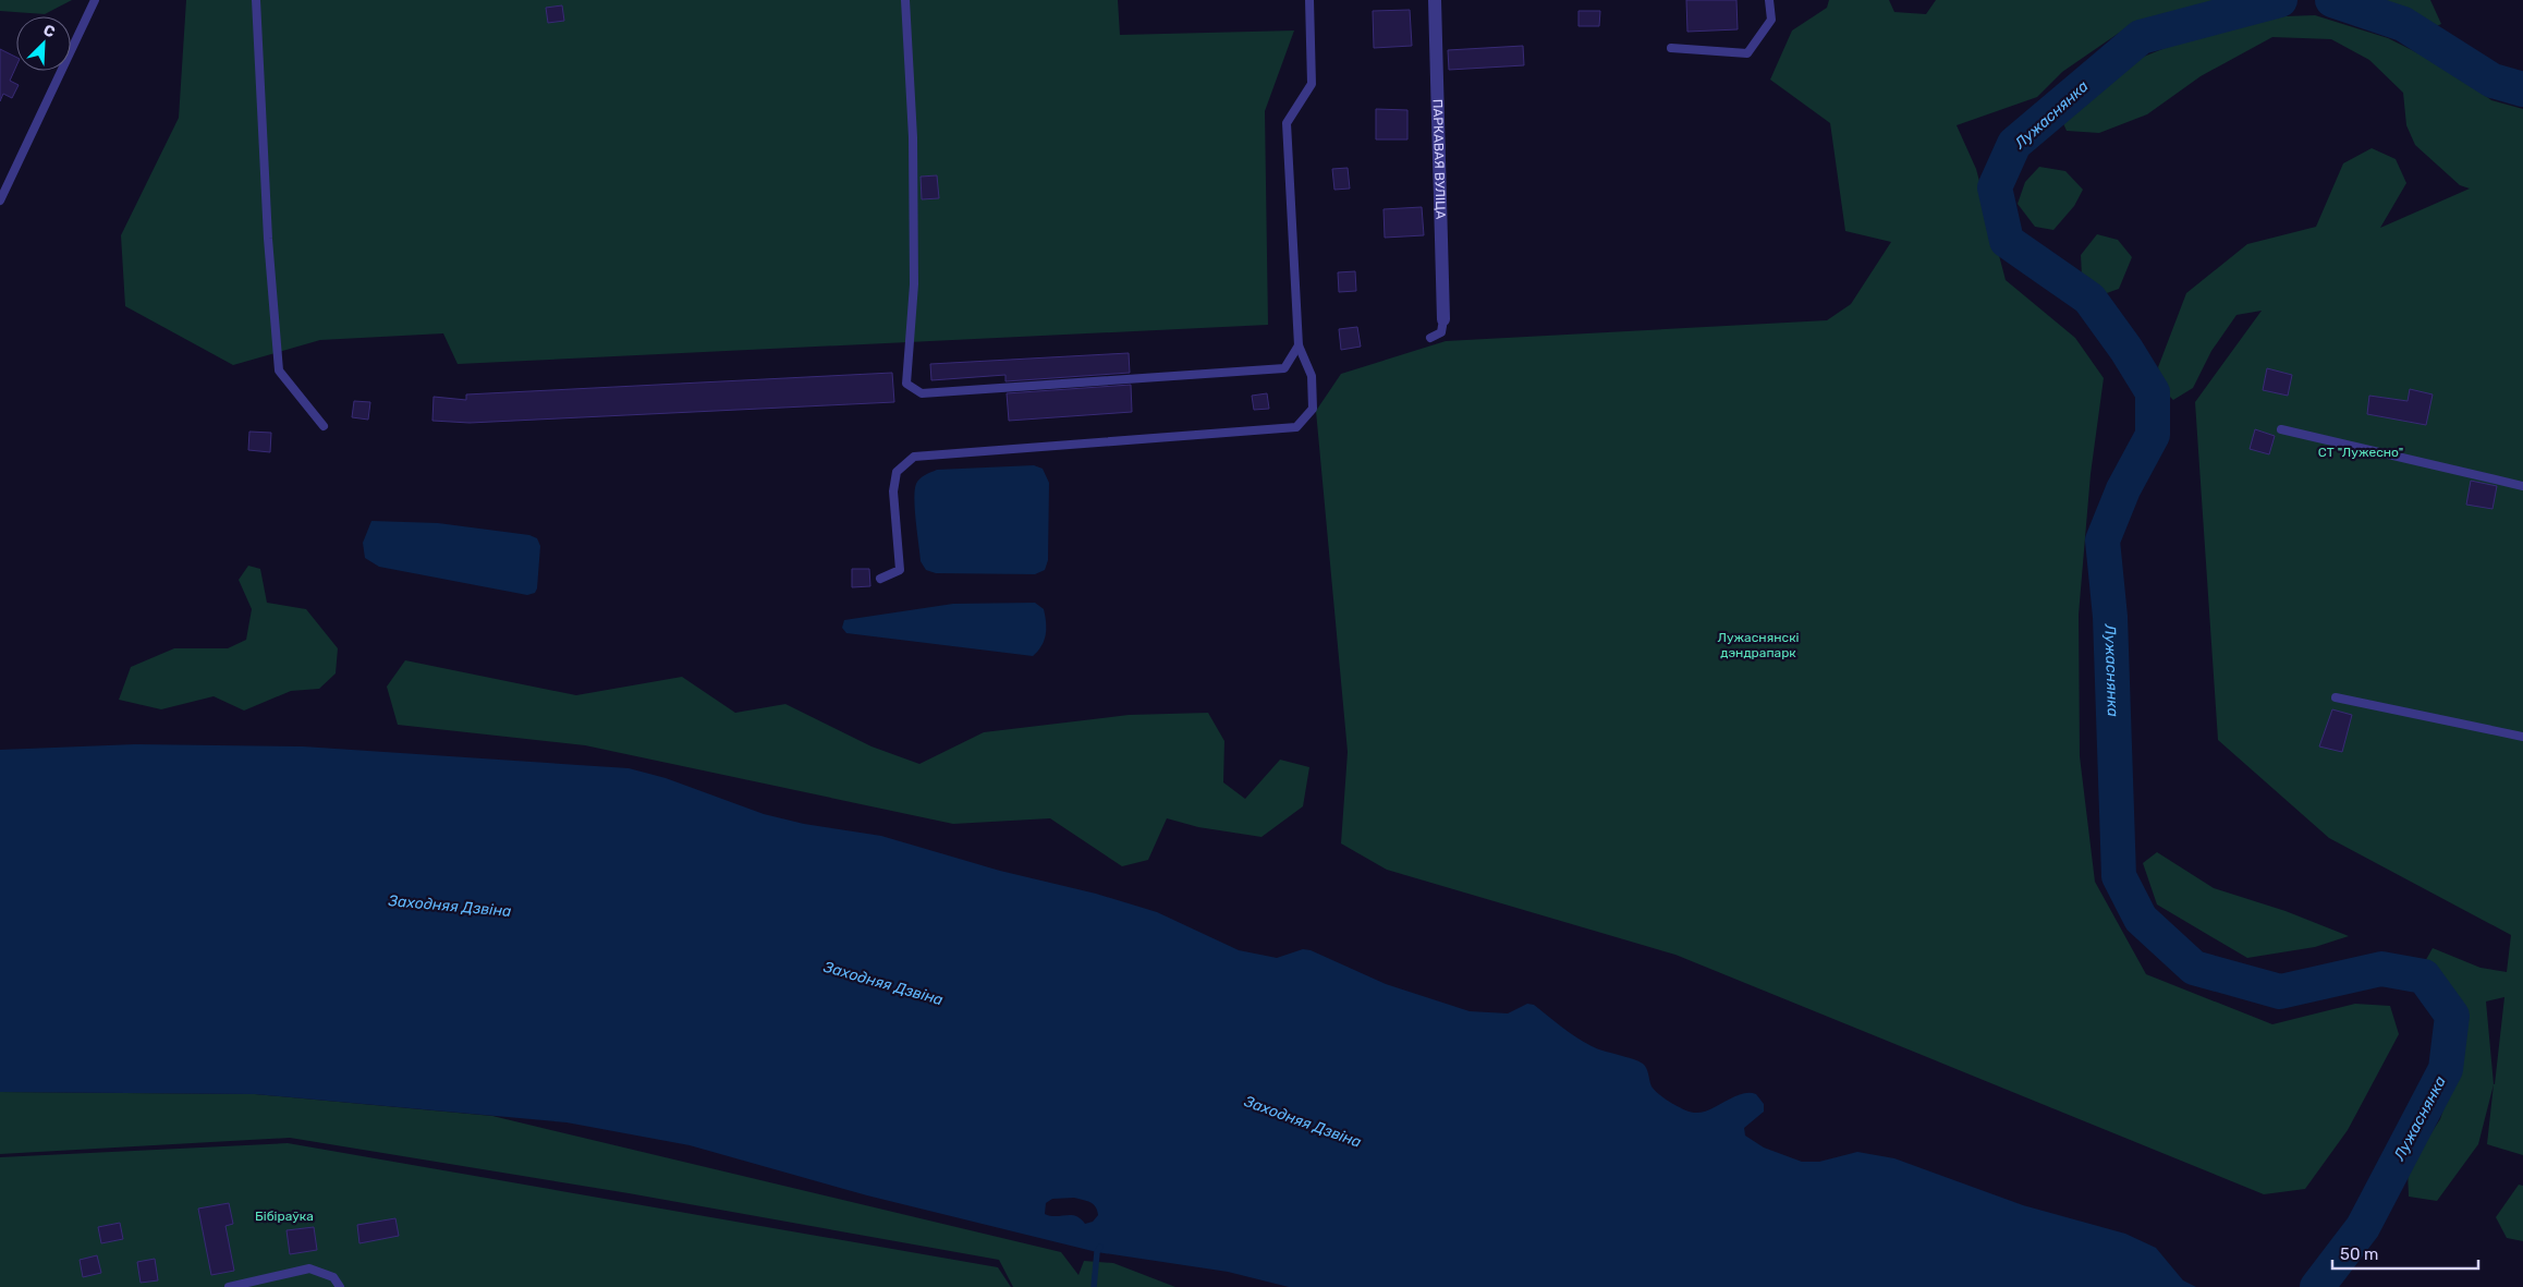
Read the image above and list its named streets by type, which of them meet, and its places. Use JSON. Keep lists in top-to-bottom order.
{
  "streets": {
    "street": ["ПАРКАВАЯ ВУЛІЦА"]
  },
  "water": ["Лужаснянка", "Заходняя Дзвіна"],
  "parks": ["СТ \"Лужесно\"", "Лужаснянскі дэндрапарк", "Бібіраўка"],
  "scale_bar": "50 m",
  "north": "top right"
}
